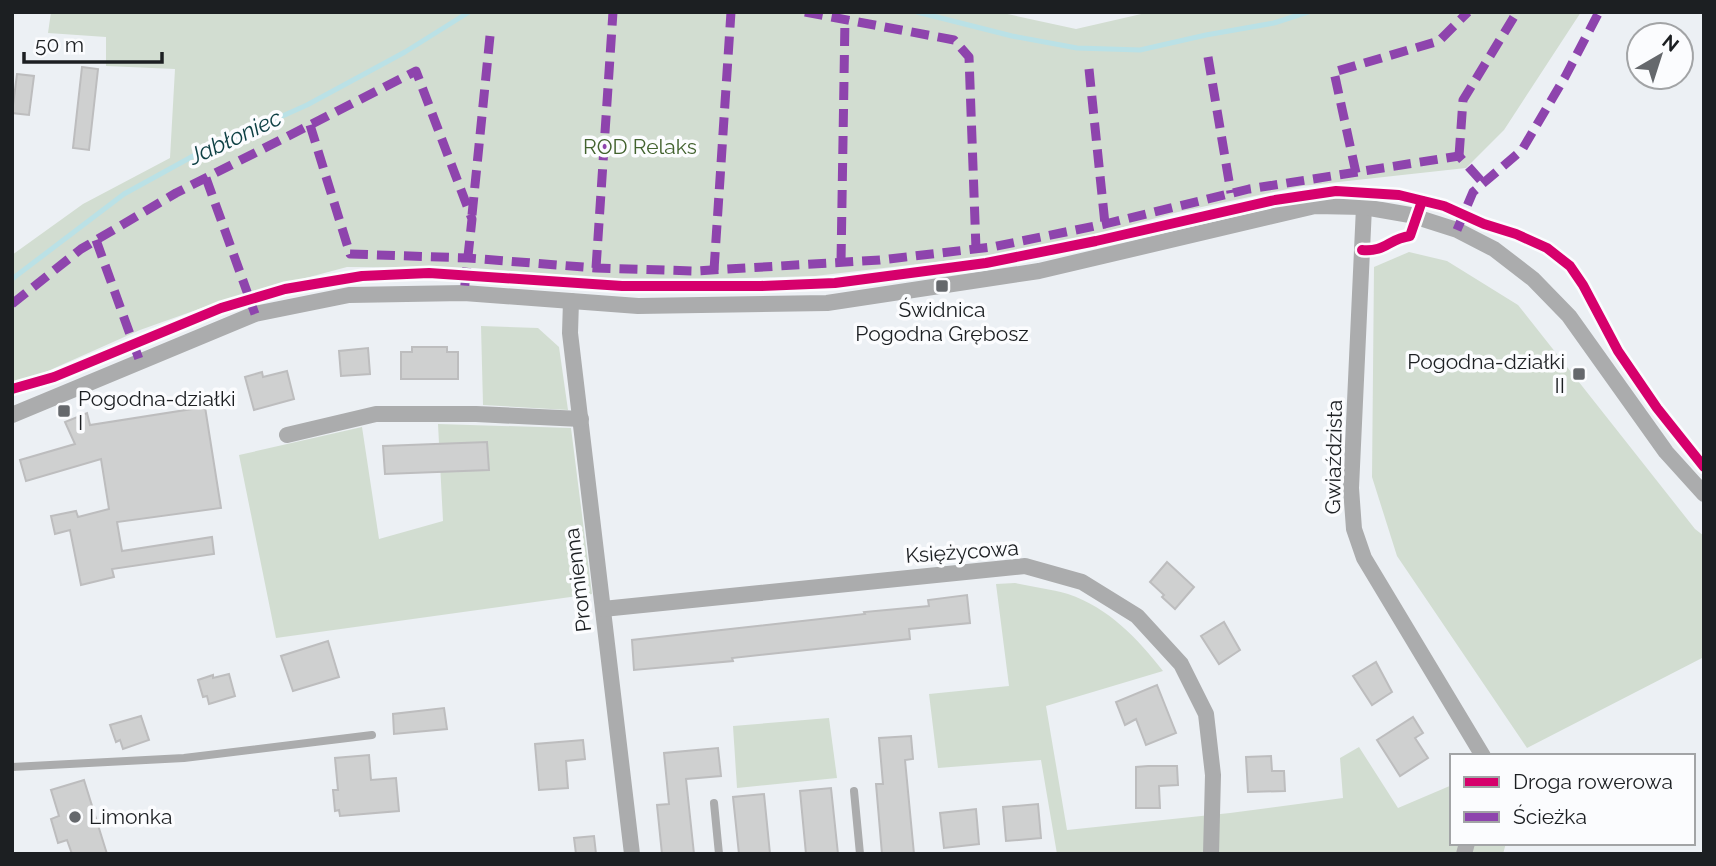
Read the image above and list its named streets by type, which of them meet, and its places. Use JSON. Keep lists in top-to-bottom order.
{
  "streets": {
    "street": ["Gwiaździsta", "Księżycowa", "Promienna"]
  },
  "crossings": [
    ["Księżycowa", "Promienna"]
  ],
  "water": ["Jabłoniec"],
  "parks": ["ROD Relaks"],
  "places": {
    "transit": ["Świdnica Pogodna Grębosz", "Pogodna-działki II", "Pogodna-działki I"],
    "other": ["Limonka"]
  },
  "legend": ["Droga rowerowa", "Ścieżka"],
  "scale_bar": "50 m",
  "north": "top right"
}
